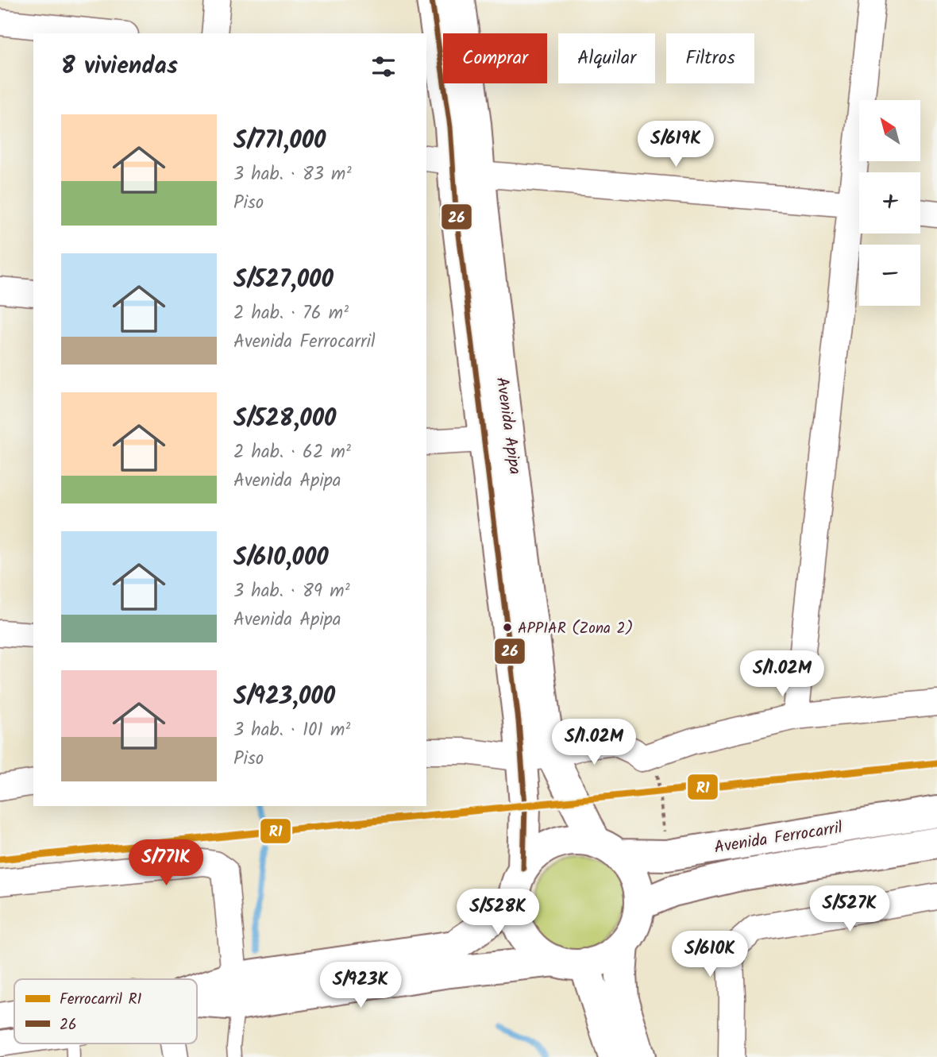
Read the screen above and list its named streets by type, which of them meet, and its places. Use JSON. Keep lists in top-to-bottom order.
{
  "streets": {
    "main road": ["Avenida Apipa", "Avenida Ferrocarril"]
  },
  "crossings": [
    ["Avenida Apipa", "Avenida Ferrocarril"]
  ],
  "places": ["APPIAR (Zona 2)"],
  "lines": ["transit line 26", "rail line R1"],
  "legend": ["Ferrocarril R1", "26"],
  "north": "top left",
  "page": {
    "chip": ["Comprar", "Alquilar", "Filtros"],
    "heading": "8 viviendas",
    "map_buttons": ["+", "−"],
    "list": [
      {
        "name": "S/771,000",
        "note": "3 hab. · 83 m² · Piso"
      },
      {
        "name": "S/527,000",
        "note": "2 hab. · 76 m² · Avenida Ferrocarril"
      },
      {
        "name": "S/528,000",
        "note": "2 hab. · 62 m² · Avenida Apipa"
      },
      {
        "name": "S/610,000",
        "note": "3 hab. · 89 m² · Avenida Apipa"
      },
      {
        "name": "S/923,000",
        "note": "3 hab. · 101 m² · Piso"
      }
    ],
    "price": [
      "S/619K",
      "S/1.02M",
      "S/1.02M",
      "S/771K",
      "S/527K",
      "S/528K",
      "S/610K",
      "S/923K"
    ]
  }
}
